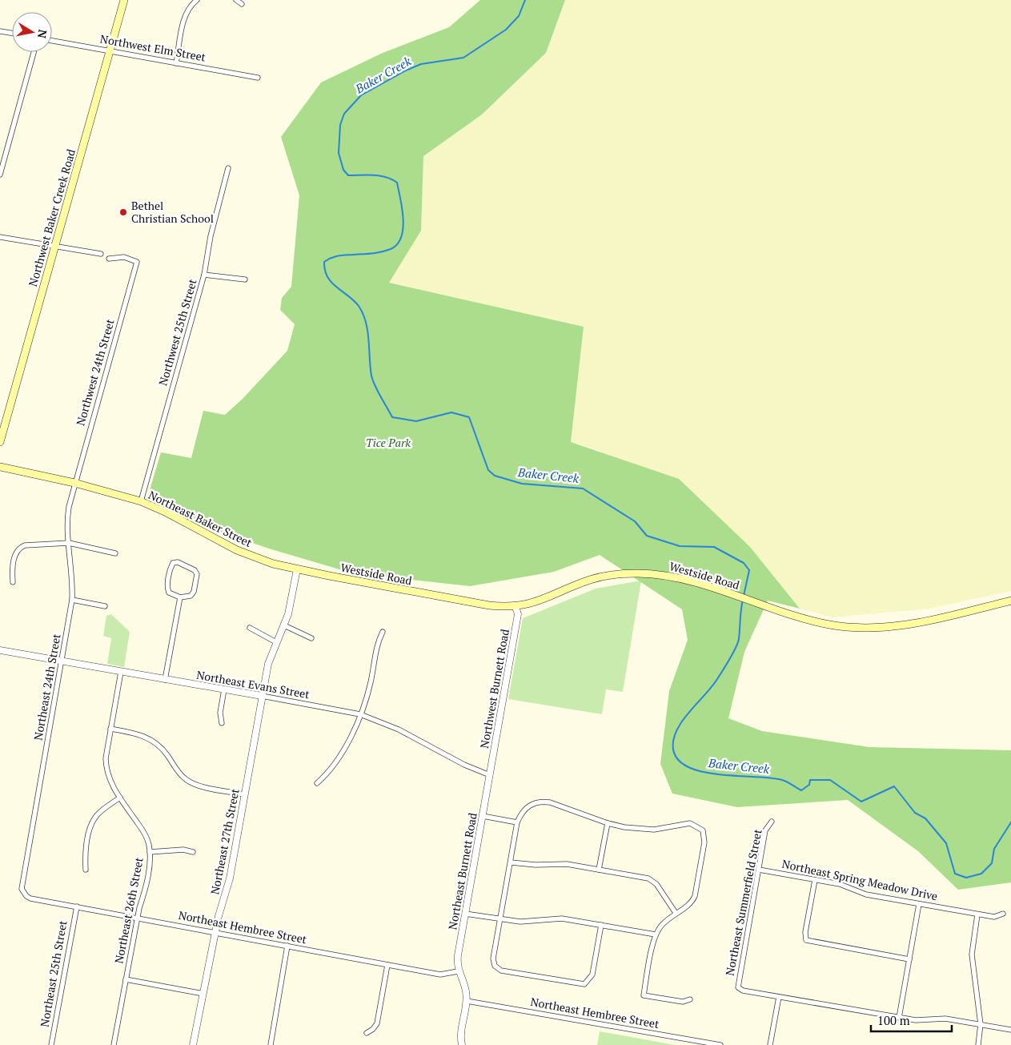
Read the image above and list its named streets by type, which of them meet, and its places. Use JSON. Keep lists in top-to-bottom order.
{
  "streets": {
    "main road": ["Northwest Baker Creek Road", "Northeast Baker Street", "Westside Road"],
    "street": [
      "Northwest Elm Street",
      "Northwest 25th Street",
      "Northwest 24th Street",
      "Northeast Evans Street",
      "Northeast 24th Street",
      "Northwest Burnett Road",
      "Northeast 27th Street",
      "Northeast Burnett Road",
      "Northeast Spring Meadow Drive",
      "Northeast Summerfield Street",
      "Northeast 26th Street",
      "Northeast Hembree Street",
      "Northeast 25th Street"
    ]
  },
  "crossings": [
    ["Northwest Elm Street", "Northwest Baker Creek Road"],
    ["Northwest 25th Street", "Northeast Baker Street"],
    ["Northwest 24th Street", "Northeast Baker Street"],
    ["Northwest 24th Street", "Northeast 24th Street"],
    ["Northeast Baker Street", "Westside Road"],
    ["Northeast Baker Street", "Northeast 24th Street"],
    ["Northeast Baker Street", "Northeast 27th Street"],
    ["Westside Road", "Northwest Burnett Road"],
    ["Westside Road", "Northeast 27th Street"],
    ["Northeast Evans Street", "Northeast 24th Street"],
    ["Northeast Evans Street", "Northwest Burnett Road"],
    ["Northeast Evans Street", "Northeast 27th Street"],
    ["Northeast Evans Street", "Northeast Burnett Road"],
    ["Northeast Evans Street", "Northeast 26th Street"],
    ["Northeast 24th Street", "Northeast Hembree Street"],
    ["Northwest Burnett Road", "Northeast Burnett Road"],
    ["Northeast 27th Street", "Northeast Hembree Street"],
    ["Northeast Burnett Road", "Northeast Hembree Street"],
    ["Northeast Spring Meadow Drive", "Northeast Summerfield Street"],
    ["Northeast 26th Street", "Northeast Hembree Street"],
    ["Northeast Hembree Street", "Northeast 25th Street"]
  ],
  "water": ["Baker Creek"],
  "parks": ["Tice Park"],
  "places": ["Bethel Christian School"],
  "scale_bar": "100 m",
  "north": "right"
}
